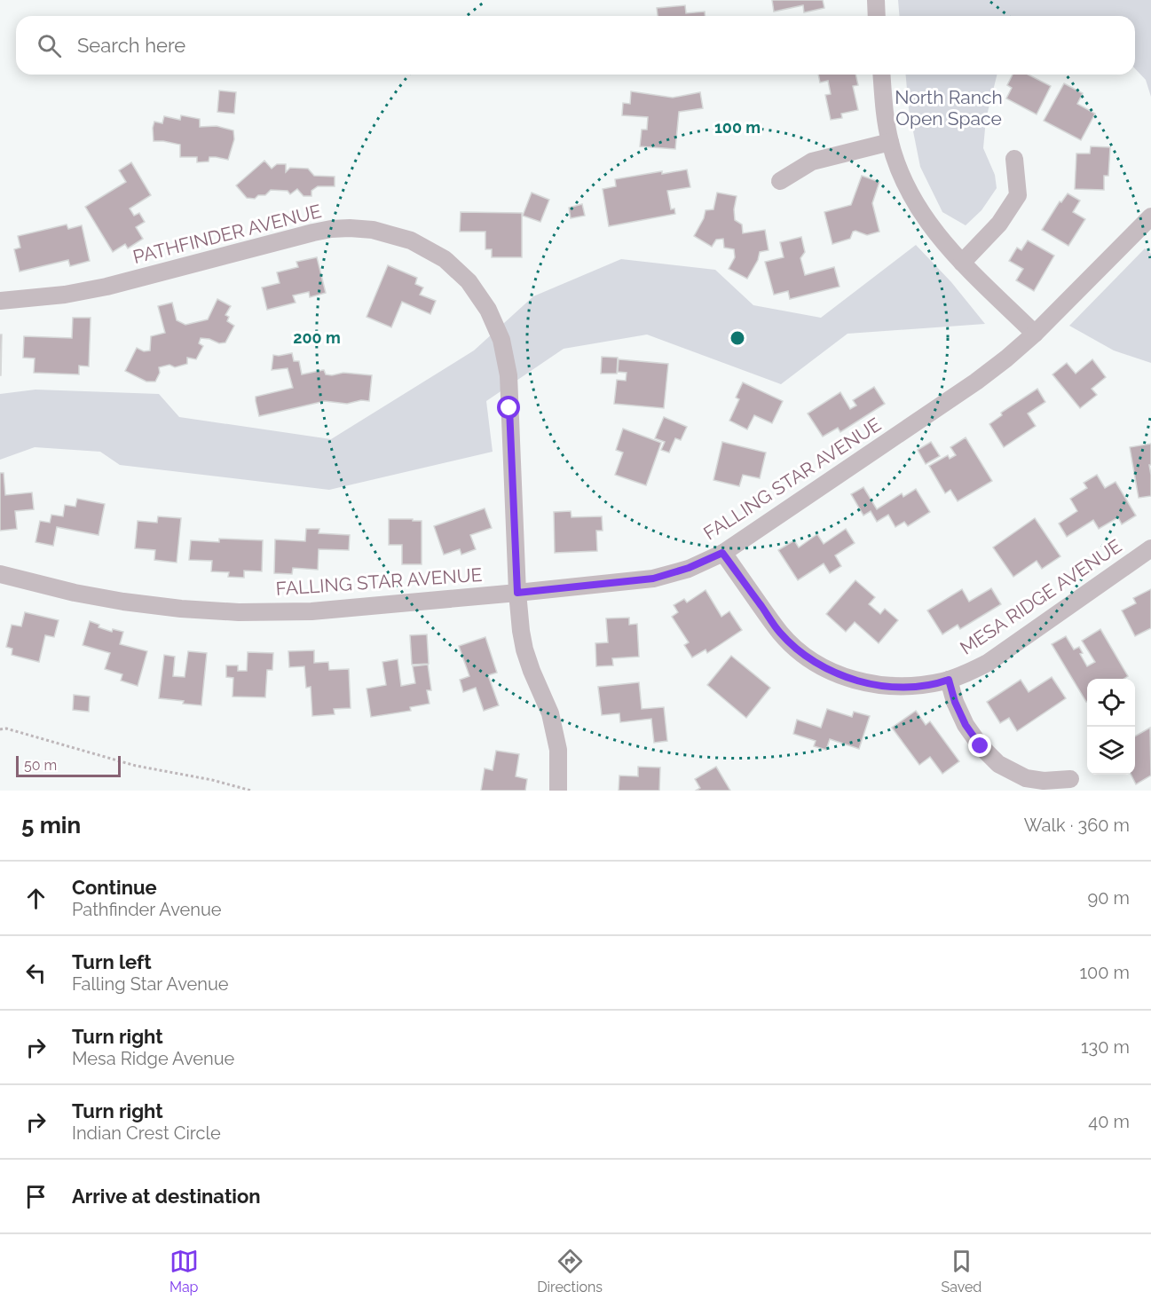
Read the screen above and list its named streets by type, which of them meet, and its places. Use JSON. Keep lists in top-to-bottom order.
{
  "streets": {
    "street": ["PATHFINDER AVENUE", "FALLING STAR AVENUE", "MESA RIDGE AVENUE"]
  },
  "crossings": [
    ["PATHFINDER AVENUE", "FALLING STAR AVENUE"],
    ["FALLING STAR AVENUE", "MESA RIDGE AVENUE"]
  ],
  "parks": ["North Ranch Open Space"],
  "scale_bar": "50 m",
  "page": {
    "search": "Search here",
    "scale": "50 m",
    "heading": ["5 min", "Walk · 360 m"],
    "list": [
      ["Continue", "Pathfinder Avenue", "90 m"],
      ["Turn left", "Falling Star Avenue", "100 m"],
      ["Turn right", "Mesa Ridge Avenue", "130 m"],
      ["Turn right", "Indian Crest Circle", "40 m"],
      "Arrive at destination"
    ],
    "nav": ["Map", "Directions", "Saved"]
  },
  "rings": ["100 m", "200 m"]
}
